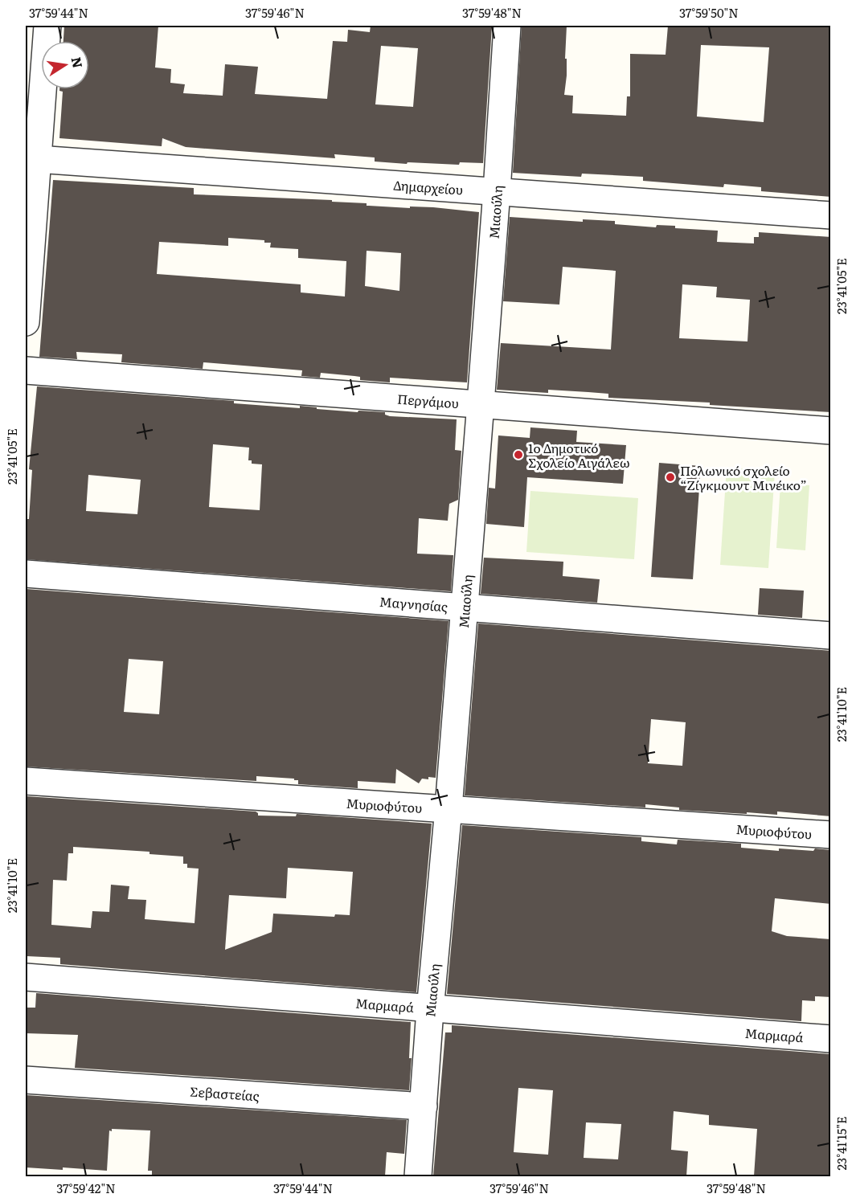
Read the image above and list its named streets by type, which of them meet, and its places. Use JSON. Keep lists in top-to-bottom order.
{
  "streets": {
    "street": [
      "Δημαρχείου",
      "Μιαούλη",
      "Περγάμου",
      "Μαγνησίας",
      "Μυριοφύτου",
      "Μαρμαρά",
      "Σεβαστείας"
    ]
  },
  "crossings": [
    ["Δημαρχείου", "Μιαούλη"],
    ["Μιαούλη", "Περγάμου"],
    ["Μιαούλη", "Μαγνησίας"],
    ["Μιαούλη", "Μυριοφύτου"],
    ["Μιαούλη", "Μαρμαρά"],
    ["Μιαούλη", "Σεβαστείας"]
  ],
  "places": ["1ο Δημοτικό Σχολείο Αιγάλεω", "Πολωνικό σχολείο “Ζίγκμουντ Μινέικο”"],
  "north": "right",
  "coordinates": [
    "37°59'44\"N",
    "37°59'46\"N",
    "37°59'48\"N",
    "37°59'50\"N",
    "23°41'05\"E",
    "23°41'10\"E",
    "23°41'15\"E",
    "37°59'42\"N"
  ]
}
